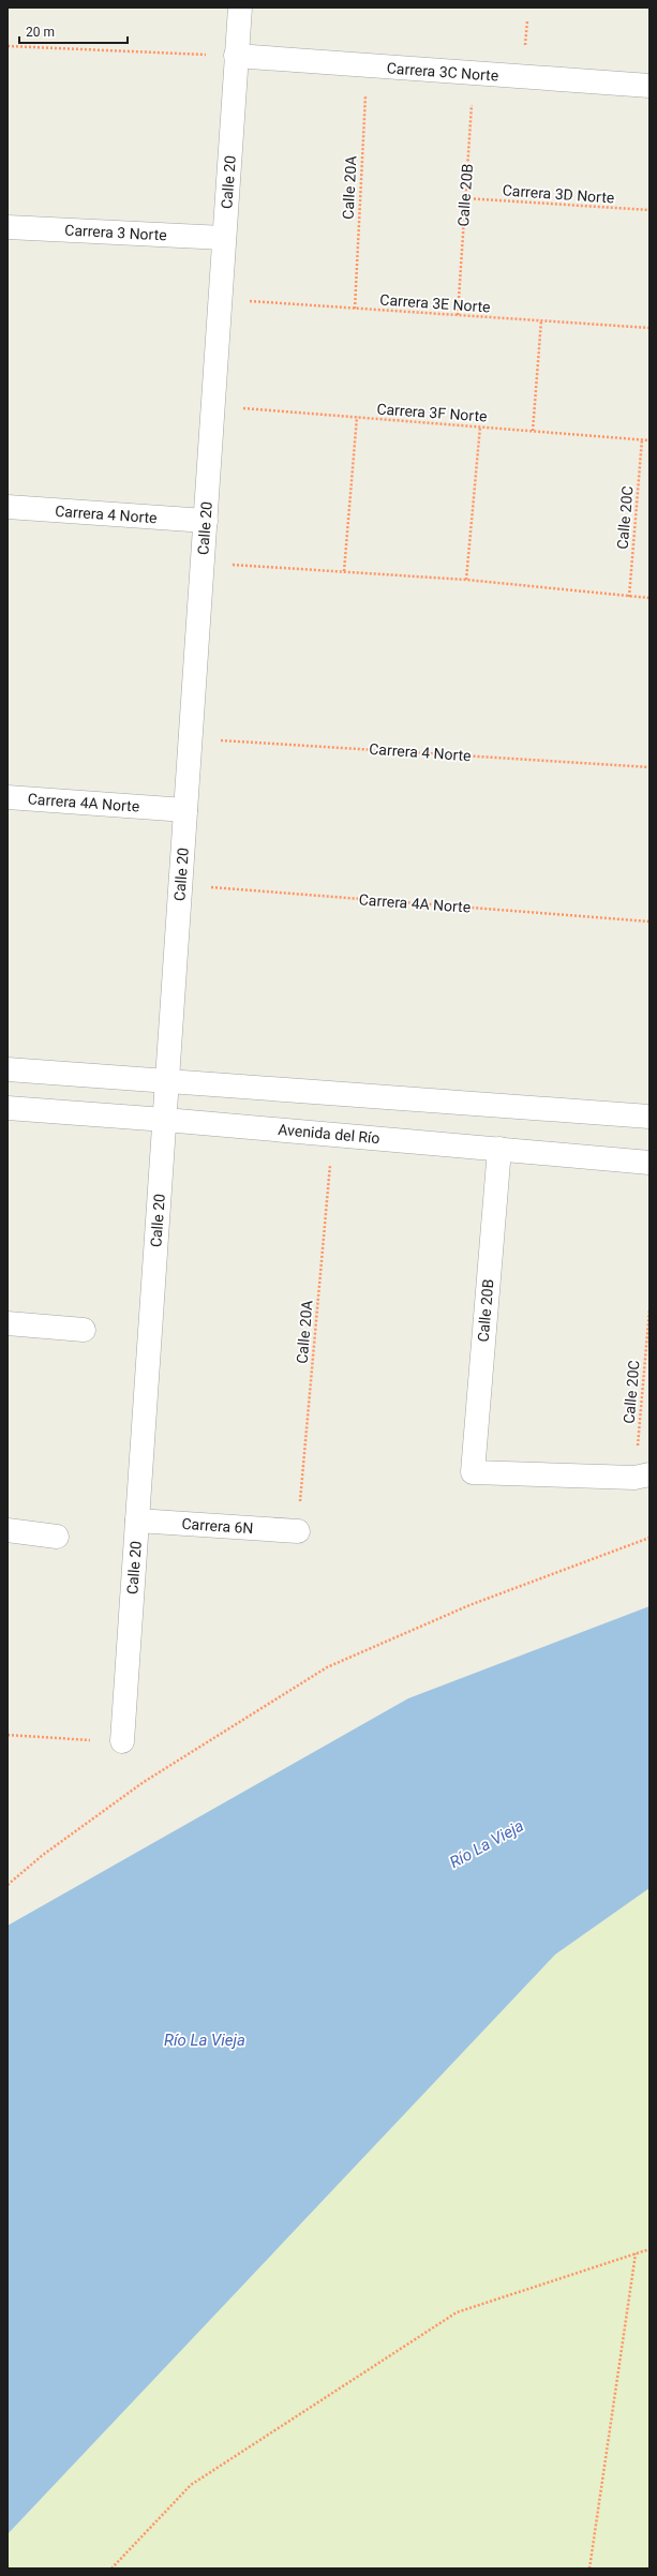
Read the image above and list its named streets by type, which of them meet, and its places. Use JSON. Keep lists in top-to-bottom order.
{
  "streets": {
    "street": [
      "Carrera 3C Norte",
      "Calle 20",
      "Calle 20B",
      "Carrera 3 Norte",
      "Carrera 4 Norte",
      "Carrera 4A Norte",
      "Avenida del Río",
      "Carrera 6N"
    ],
    "path": [
      "Calle 20A",
      "Carrera 3D Norte",
      "Carrera 3E Norte",
      "Carrera 3F Norte",
      "Calle 20C"
    ]
  },
  "crossings": [
    ["Carrera 3C Norte", "Calle 20"],
    ["Carrera 3C Norte", "Calle 20A"],
    ["Carrera 3C Norte", "Calle 20B"],
    ["Calle 20", "Carrera 3 Norte"],
    ["Calle 20", "Carrera 3E Norte"],
    ["Calle 20", "Carrera 3F Norte"],
    ["Calle 20", "Carrera 4 Norte"],
    ["Calle 20", "Carrera 4A Norte"],
    ["Calle 20", "Avenida del Río"],
    ["Calle 20", "Carrera 6N"],
    ["Calle 20A", "Carrera 3E Norte"],
    ["Calle 20A", "Avenida del Río"],
    ["Calle 20A", "Carrera 6N"],
    ["Carrera 3D Norte", "Calle 20B"],
    ["Calle 20B", "Carrera 3E Norte"],
    ["Calle 20B", "Calle 20C"],
    ["Calle 20B", "Avenida del Río"],
    ["Carrera 3F Norte", "Calle 20C"]
  ],
  "water": ["Río La Vieja"],
  "scale_bar": "20 m"
}
